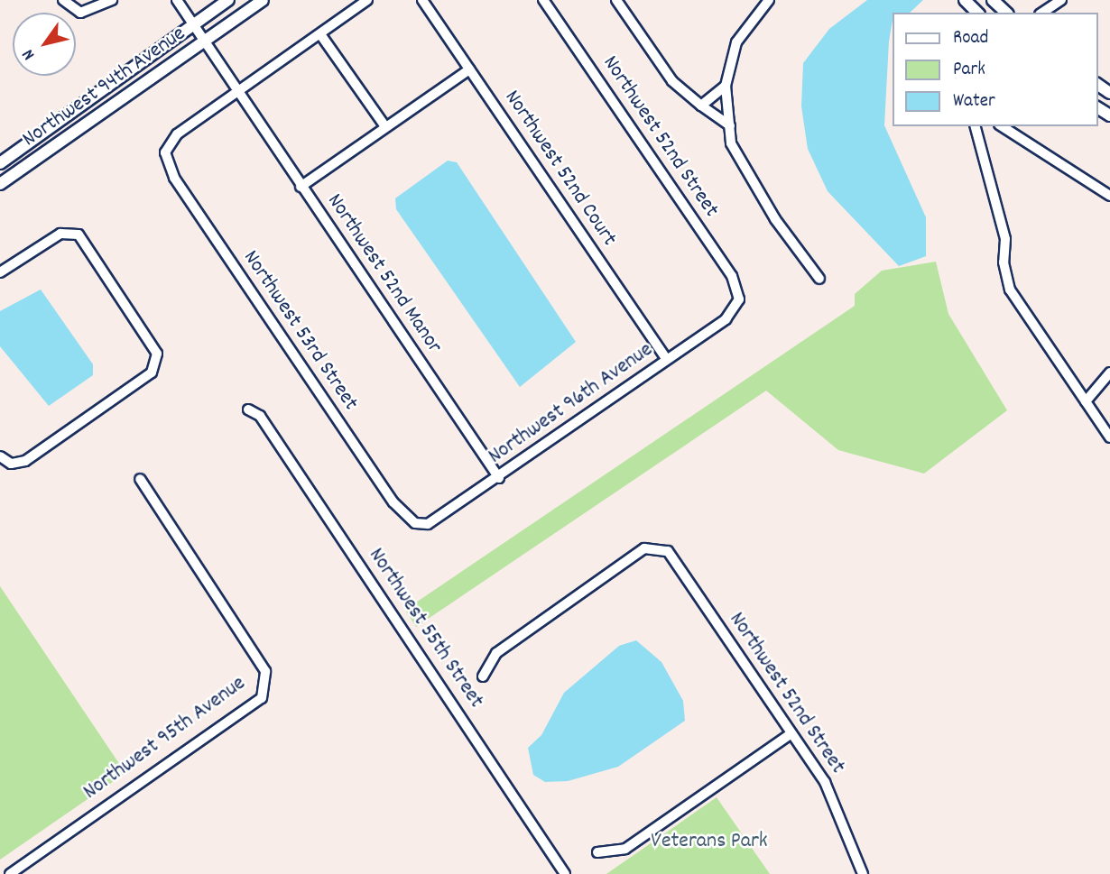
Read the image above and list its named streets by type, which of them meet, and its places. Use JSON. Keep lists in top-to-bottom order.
{
  "streets": {
    "street": [
      "Northwest 94th Avenue",
      "Northwest 52nd Street",
      "Northwest 52nd Court",
      "Northwest 52nd Manor",
      "Northwest 53rd Street",
      "Northwest 96th Avenue",
      "Northwest 55th Street",
      "Northwest 95th Avenue"
    ]
  },
  "crossings": [
    ["Northwest 94th Avenue", "Northwest 52nd Manor"],
    ["Northwest 52nd Street", "Northwest 96th Avenue"],
    ["Northwest 52nd Court", "Northwest 96th Avenue"],
    ["Northwest 52nd Manor", "Northwest 53rd Street"],
    ["Northwest 52nd Manor", "Northwest 96th Avenue"],
    ["Northwest 53rd Street", "Northwest 96th Avenue"]
  ],
  "parks": ["Veterans Park"],
  "legend": ["Road", "Park", "Water"],
  "north": "bottom left"
}
